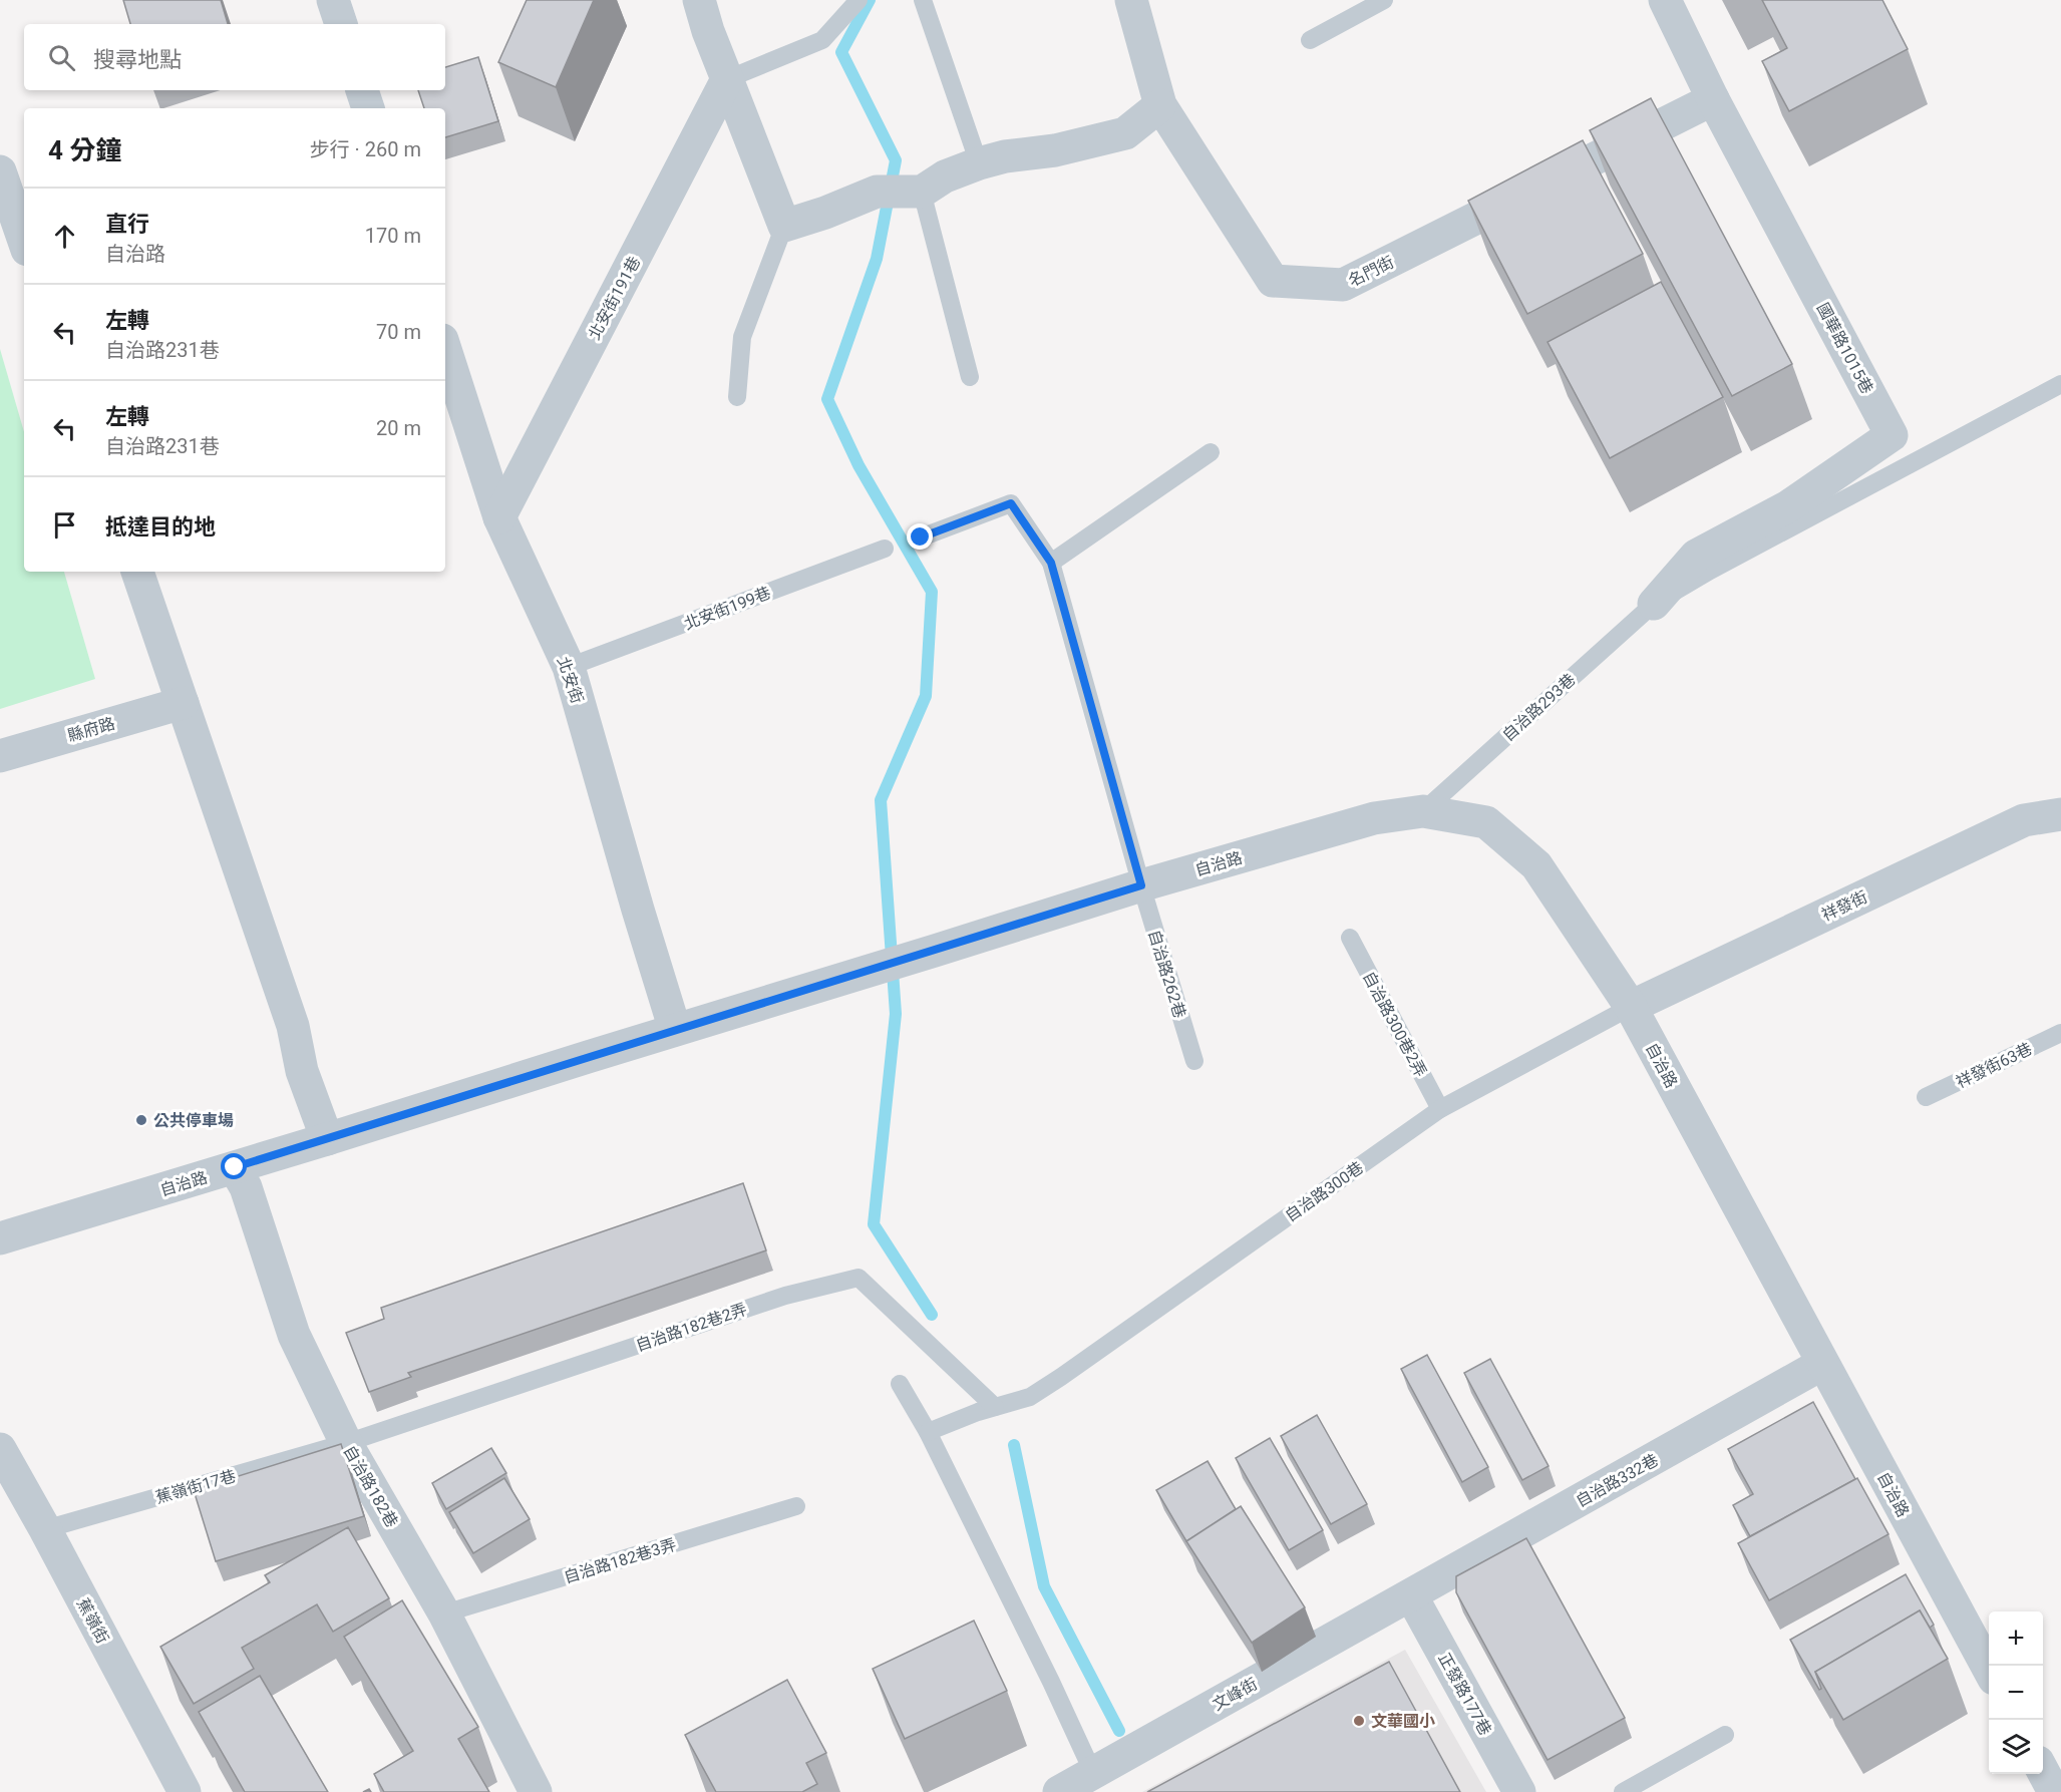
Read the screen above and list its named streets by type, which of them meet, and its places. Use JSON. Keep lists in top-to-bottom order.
{
  "streets": {
    "street": [
      "名門街",
      "北安街191巷",
      "國華路1015巷",
      "北安街",
      "縣府路",
      "自治路",
      "祥發街",
      "自治路332巷",
      "自治路182巷",
      "蕉嶺街",
      "文峰街",
      "正發路177巷"
    ],
    "lane": [
      "北安街199巷",
      "自治路293巷",
      "自治路262巷",
      "自治路300巷2弄",
      "祥發街63巷",
      "自治路300巷",
      "自治路182巷2弄",
      "蕉嶺街17巷",
      "自治路182巷3弄"
    ]
  },
  "crossings": [
    ["名門街", "國華路1015巷"],
    ["北安街191巷", "北安街"],
    ["國華路1015巷", "自治路293巷"],
    ["北安街199巷", "北安街"],
    ["北安街", "自治路"],
    ["自治路293巷", "自治路"],
    ["自治路", "祥發街"],
    ["自治路", "自治路262巷"],
    ["自治路", "自治路300巷"],
    ["自治路", "自治路332巷"],
    ["自治路", "自治路182巷"],
    ["祥發街", "自治路300巷"],
    ["自治路300巷2弄", "自治路300巷"],
    ["自治路300巷", "自治路182巷2弄"],
    ["自治路182巷2弄", "蕉嶺街17巷"],
    ["自治路182巷2弄", "自治路182巷"],
    ["自治路332巷", "文峰街"],
    ["自治路332巷", "正發路177巷"],
    ["蕉嶺街17巷", "自治路182巷"],
    ["蕉嶺街17巷", "蕉嶺街"],
    ["自治路182巷", "自治路182巷3弄"],
    ["文峰街", "正發路177巷"]
  ],
  "places": ["公共停車場", "文華國小"],
  "page": {
    "search": "搜尋地點",
    "heading": ["4 分鐘", "步行 · 260 m"],
    "list": [
      ["直行", "自治路", "170 m"],
      ["左轉", "自治路231巷", "70 m"],
      ["左轉", "自治路231巷", "20 m"],
      "抵達目的地"
    ],
    "map_buttons": ["+", "−"]
  }
}
